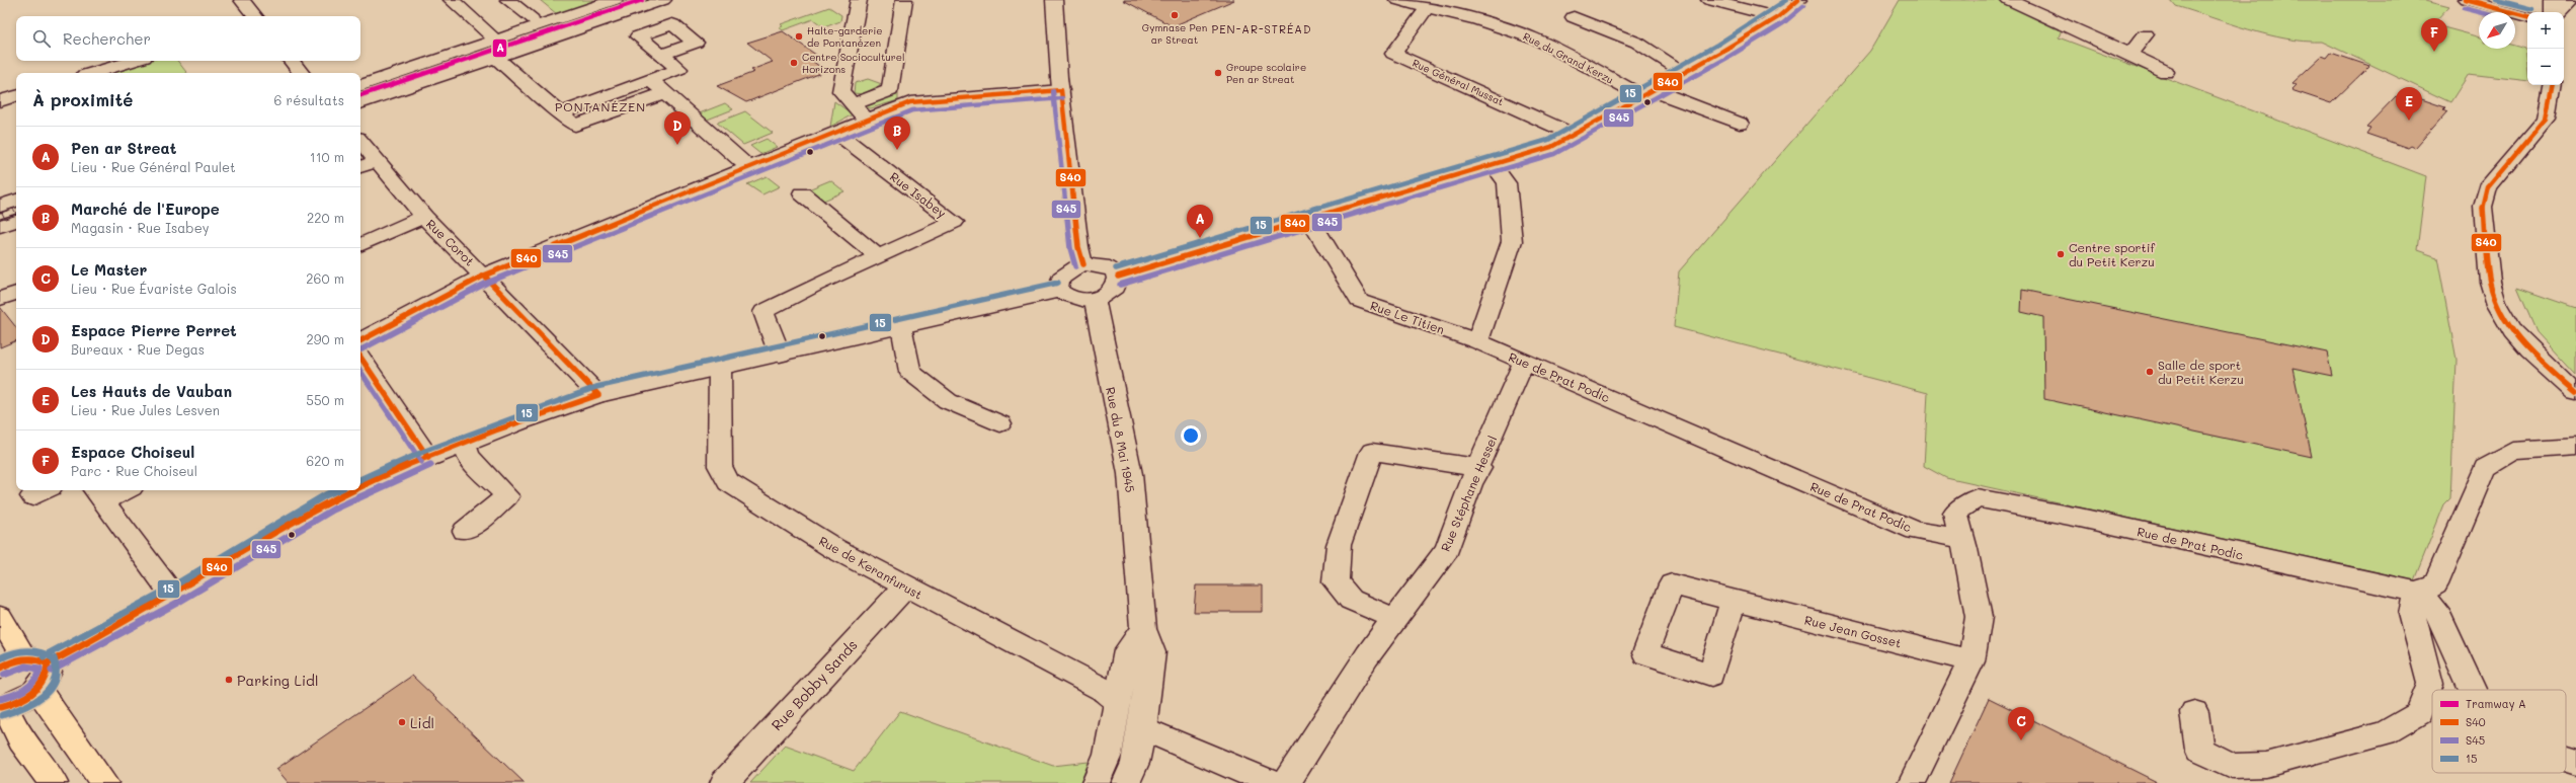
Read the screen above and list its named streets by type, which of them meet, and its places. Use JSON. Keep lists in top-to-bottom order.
{
  "streets": {
    "street": [
      "Rue du Grand Kerzu",
      "Rue Général Mussat",
      "Rue Isabey",
      "Rue Corot",
      "Rue Le Titien",
      "Rue de Prat Podic",
      "Rue du 8 Mai 1945",
      "Rue Stéphane Hessel",
      "Rue de Keranfurust",
      "Rue Jean Gosset",
      "Rue Bobby Sands"
    ]
  },
  "crossings": [
    ["Rue du Grand Kerzu", "Rue Général Mussat"],
    ["Rue Le Titien", "Rue de Prat Podic"],
    ["Rue de Prat Podic", "Rue Stéphane Hessel"],
    ["Rue de Keranfurust", "Rue Bobby Sands"]
  ],
  "districts": ["PEN-AR-STRÉAD", "PONTANÉZEN"],
  "places": [
    "Gymnase Pen ar Streat",
    "Halte-garderie de Pontanézen",
    "Centre Socioculturel Horizons",
    "Groupe scolaire Pen ar Streat",
    "Centre sportif du Petit Kerzu",
    "Salle de sport du Petit Kerzu",
    "Parking Lidl",
    "Lidl"
  ],
  "lines": [
    "tram line A",
    "transit line S40",
    "transit line 15",
    "transit line S45"
  ],
  "legend": [
    "Tramway A",
    "S40",
    "S45",
    "15"
  ],
  "north": "bottom left",
  "page": {
    "map_buttons": ["+", "−"],
    "search": "Rechercher",
    "pins": [
      "F",
      "E",
      "D",
      "B",
      "A",
      "C"
    ],
    "heading": ["À proximité", "6 résultats"],
    "list": [
      {
        "mark": "A",
        "name": "Pen ar Streat",
        "note": "Lieu · Rue Général Paulet",
        "value": "110 m"
      },
      {
        "mark": "B",
        "name": "Marché de l'Europe",
        "note": "Magasin · Rue Isabey",
        "value": "220 m"
      },
      {
        "mark": "C",
        "name": "Le Master",
        "note": "Lieu · Rue Évariste Galois",
        "value": "260 m"
      },
      {
        "mark": "D",
        "name": "Espace Pierre Perret",
        "note": "Bureaux · Rue Degas",
        "value": "290 m"
      },
      {
        "mark": "E",
        "name": "Les Hauts de Vauban",
        "note": "Lieu · Rue Jules Lesven",
        "value": "550 m"
      },
      {
        "mark": "F",
        "name": "Espace Choiseul",
        "note": "Parc · Rue Choiseul",
        "value": "620 m"
      }
    ]
  }
}
